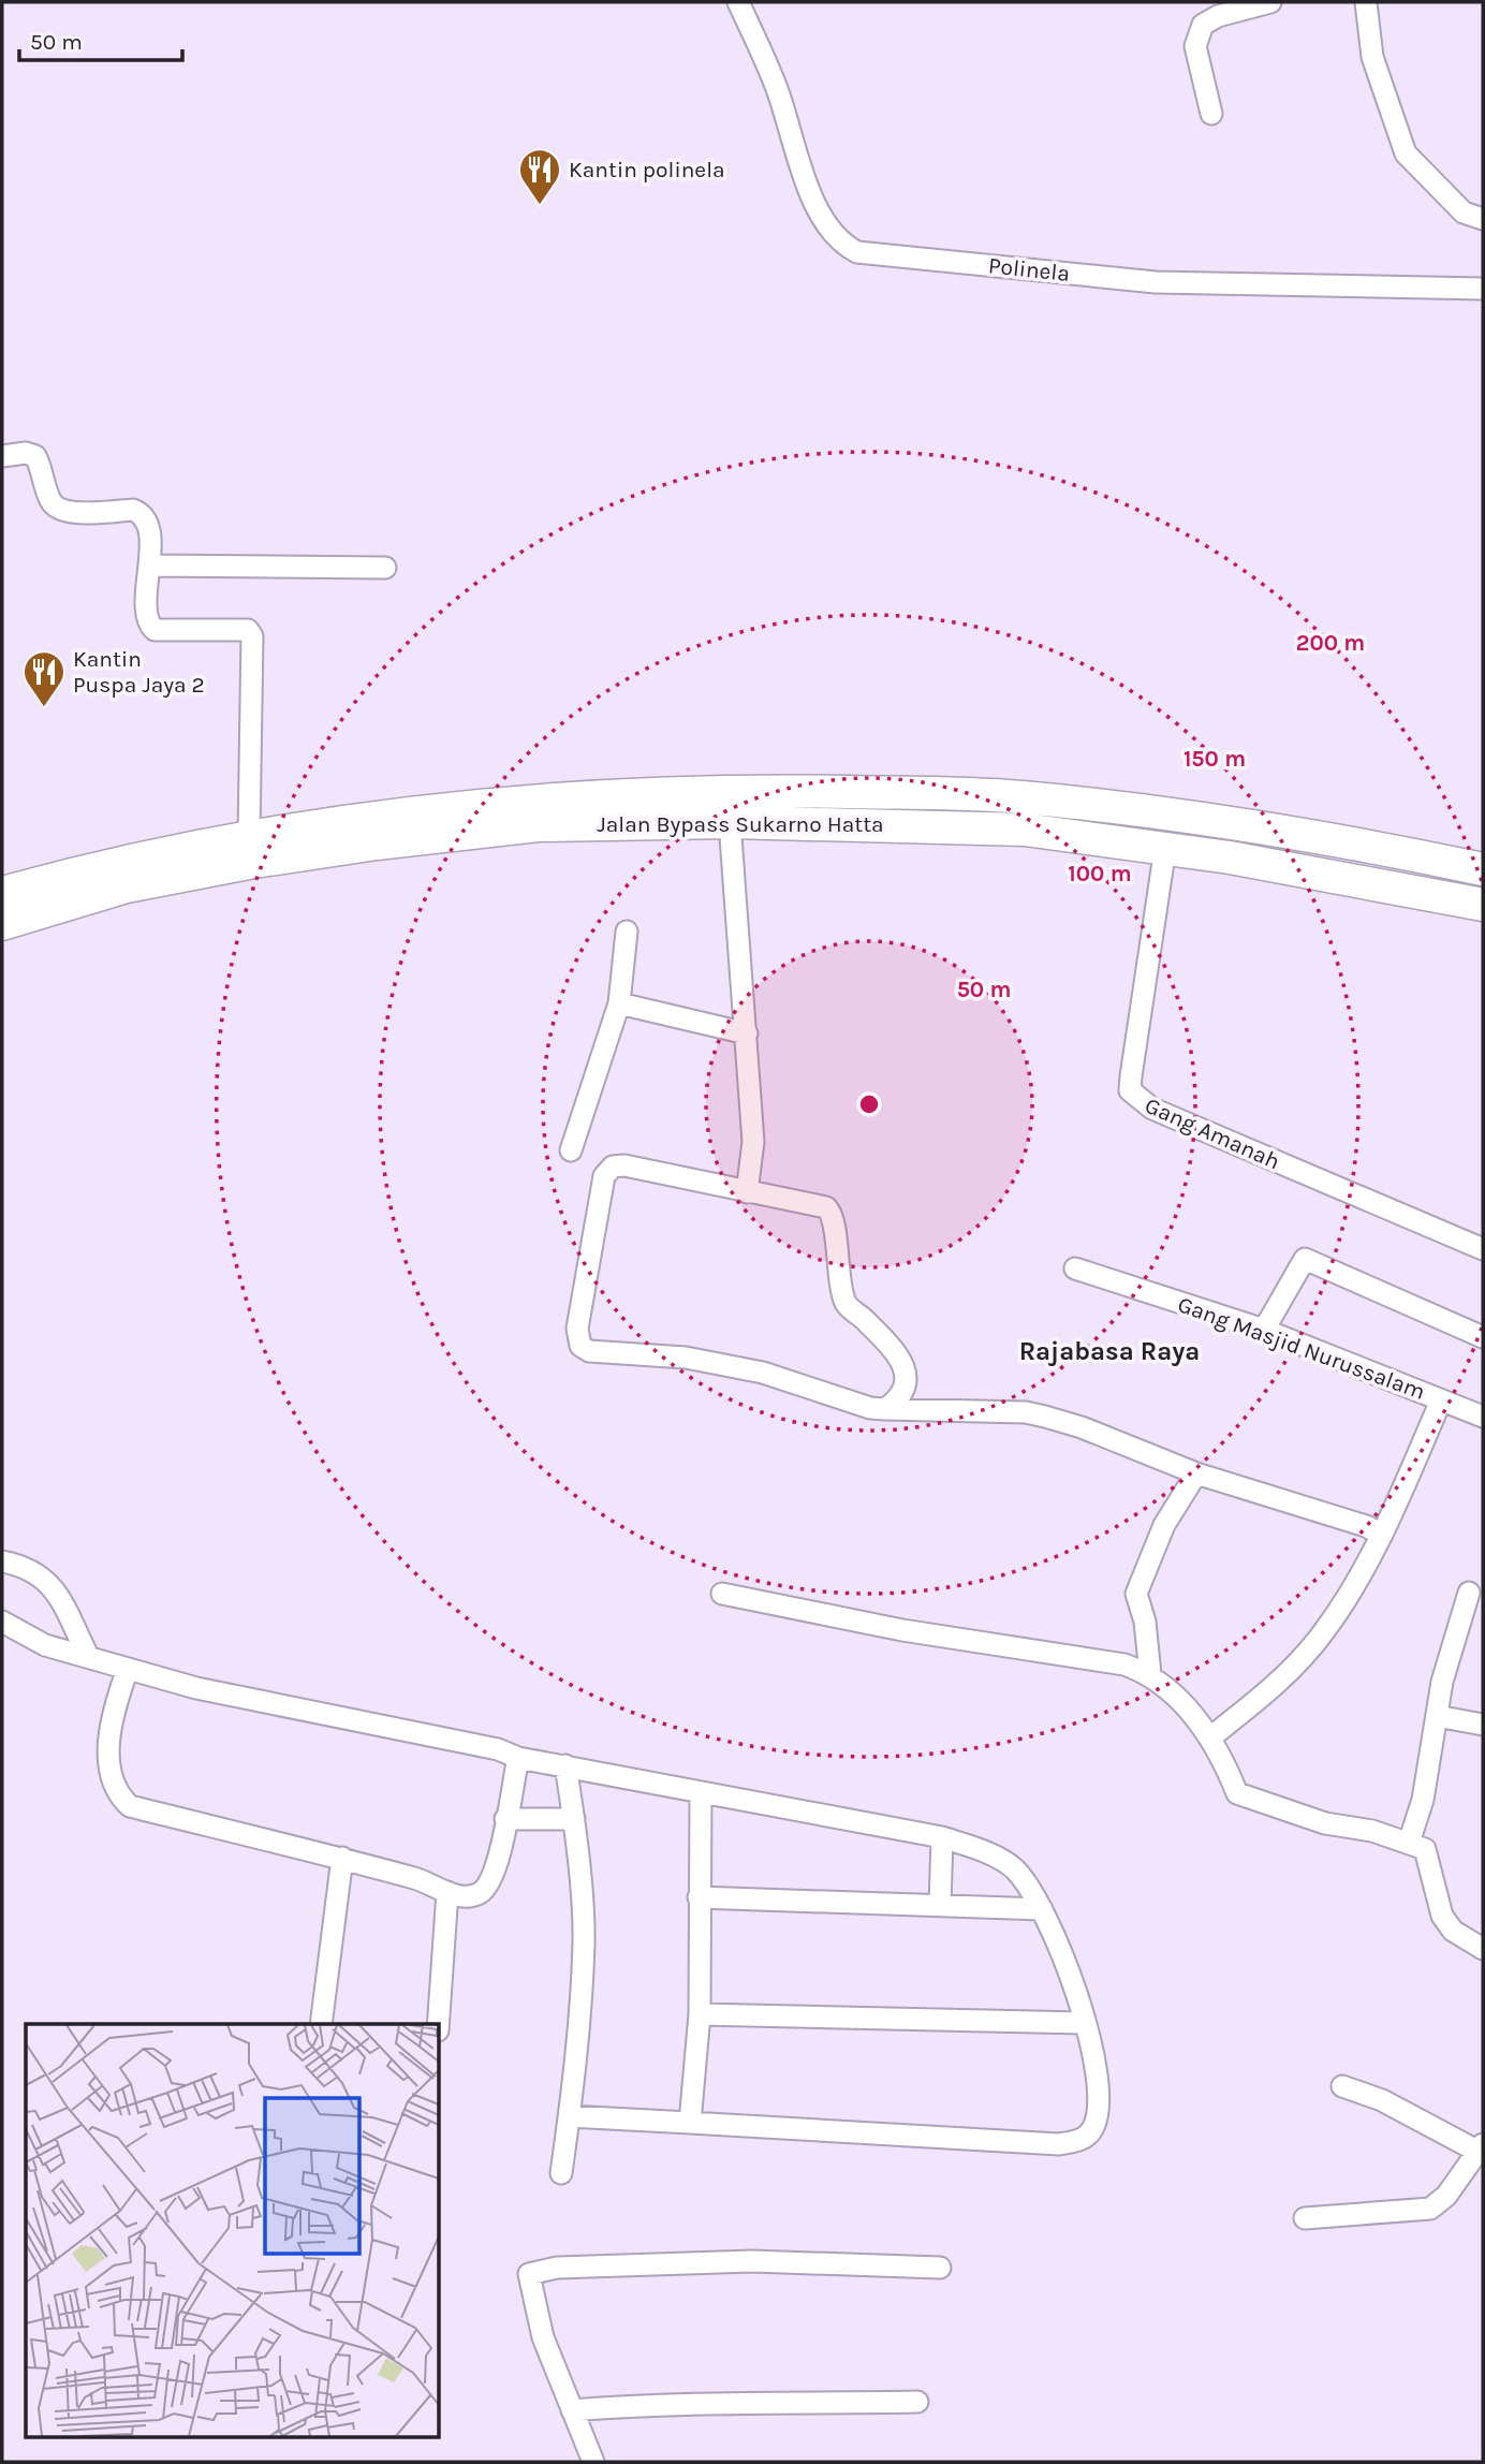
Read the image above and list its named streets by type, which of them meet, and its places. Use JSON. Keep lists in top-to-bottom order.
{
  "streets": {
    "highway": ["Jalan Bypass Sukarno Hatta"],
    "street": ["Polinela", "Gang Amanah", "Gang Masjid Nurussalam"]
  },
  "crossings": [
    ["Jalan Bypass Sukarno Hatta", "Gang Amanah"]
  ],
  "districts": ["Rajabasa Raya"],
  "places": {
    "restaurant": ["Kantin polinela", "Kantin Puspa Jaya 2"]
  },
  "scale_bar": "50 m",
  "rings": [
    "200 m",
    "150 m",
    "100 m",
    "50 m"
  ]
}
